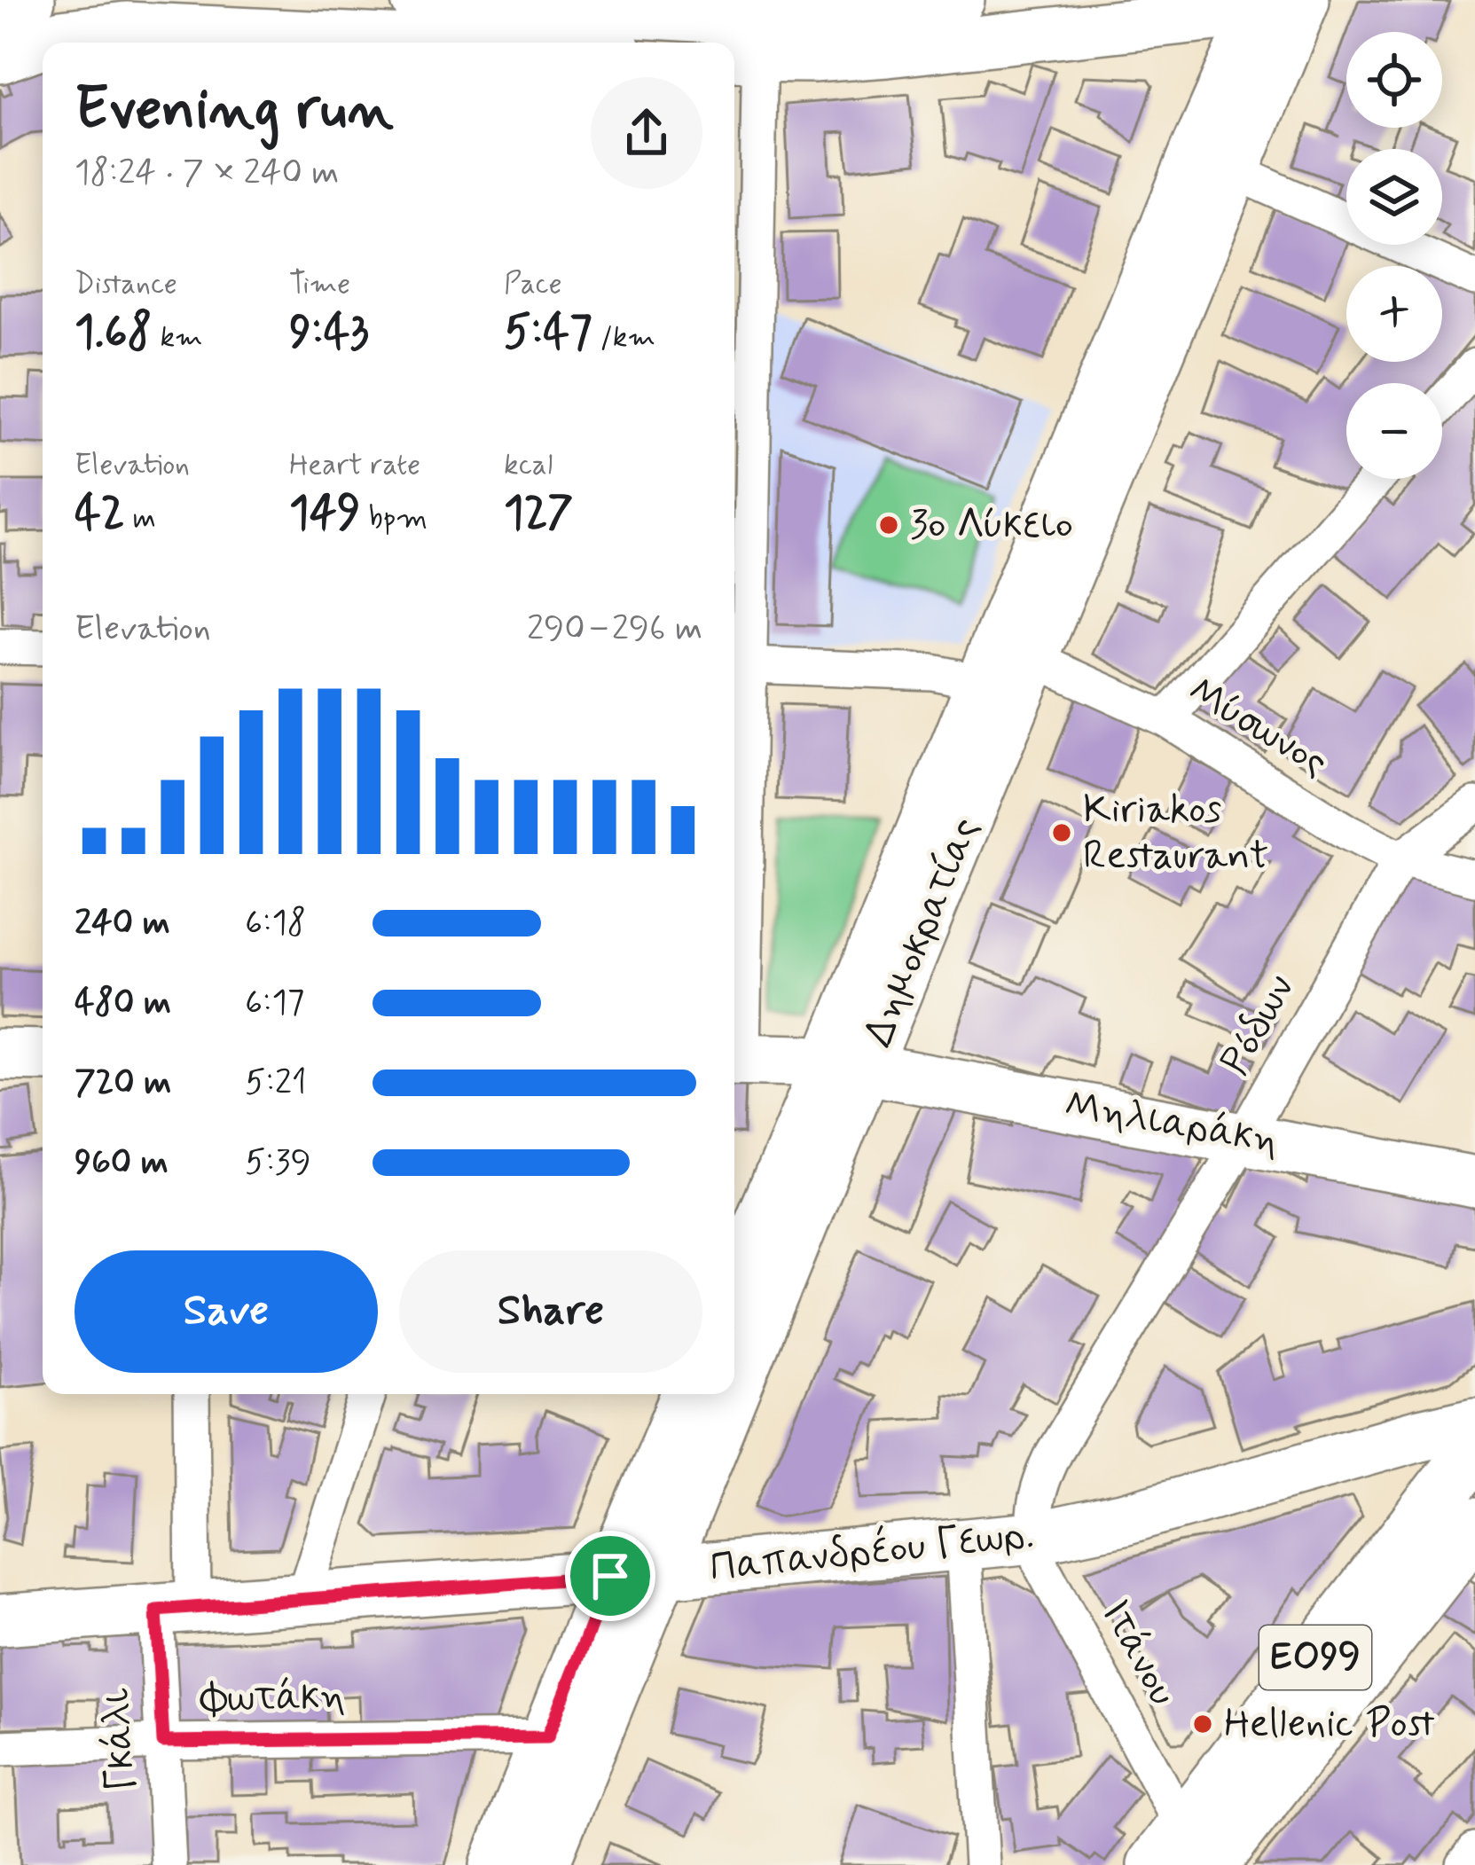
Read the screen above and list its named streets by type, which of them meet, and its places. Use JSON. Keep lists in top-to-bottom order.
{
  "streets": {
    "main road": [
      "Δημοκρατίας",
      "Μηλιαράκη",
      "Παπανδρέου Γεωρ.",
      "ΕΟ99"
    ],
    "street": [
      "Μύσωνος",
      "Ρόδων",
      "Ιτάνου",
      "Φωτάκη",
      "Γκάλι"
    ]
  },
  "crossings": [
    ["Μύσωνος", "Δημοκρατίας"],
    ["Μύσωνος", "Ρόδων"],
    ["Δημοκρατίας", "Μηλιαράκη"],
    ["Δημοκρατίας", "Παπανδρέου Γεωρ."],
    ["Ρόδων", "Μηλιαράκη"],
    ["Ρόδων", "Παπανδρέου Γεωρ."],
    ["Ρόδων", "Ιτάνου"],
    ["Παπανδρέου Γεωρ.", "Ιτάνου"],
    ["Παπανδρέου Γεωρ.", "Γκάλι"],
    ["Ιτάνου", "ΕΟ99"],
    ["Φωτάκη", "Γκάλι"]
  ],
  "places": ["3ο Λύκειο", "Kiriakos Restaurant", "Hellenic Post"],
  "page": {
    "map_buttons": ["+", "−"],
    "heading": ["Evening run", "18:24 · 7 × 240 m"],
    "stats": [
      ["Distance", "1.68 km"],
      ["Time", "9:43"],
      ["Pace", "5:47 /km"],
      ["Elevation", "42 m"],
      ["Heart rate", "149 bpm"],
      ["kcal", "127"]
    ],
    "chart": ["Elevation", "290–296 m"],
    "list": [
      {
        "name": "240 m",
        "note": "6:18"
      },
      {
        "name": "480 m",
        "note": "6:17"
      },
      {
        "name": "720 m",
        "note": "5:21"
      },
      {
        "name": "960 m",
        "note": "5:39"
      }
    ],
    "buttons": ["Save", "Share"]
  }
}
